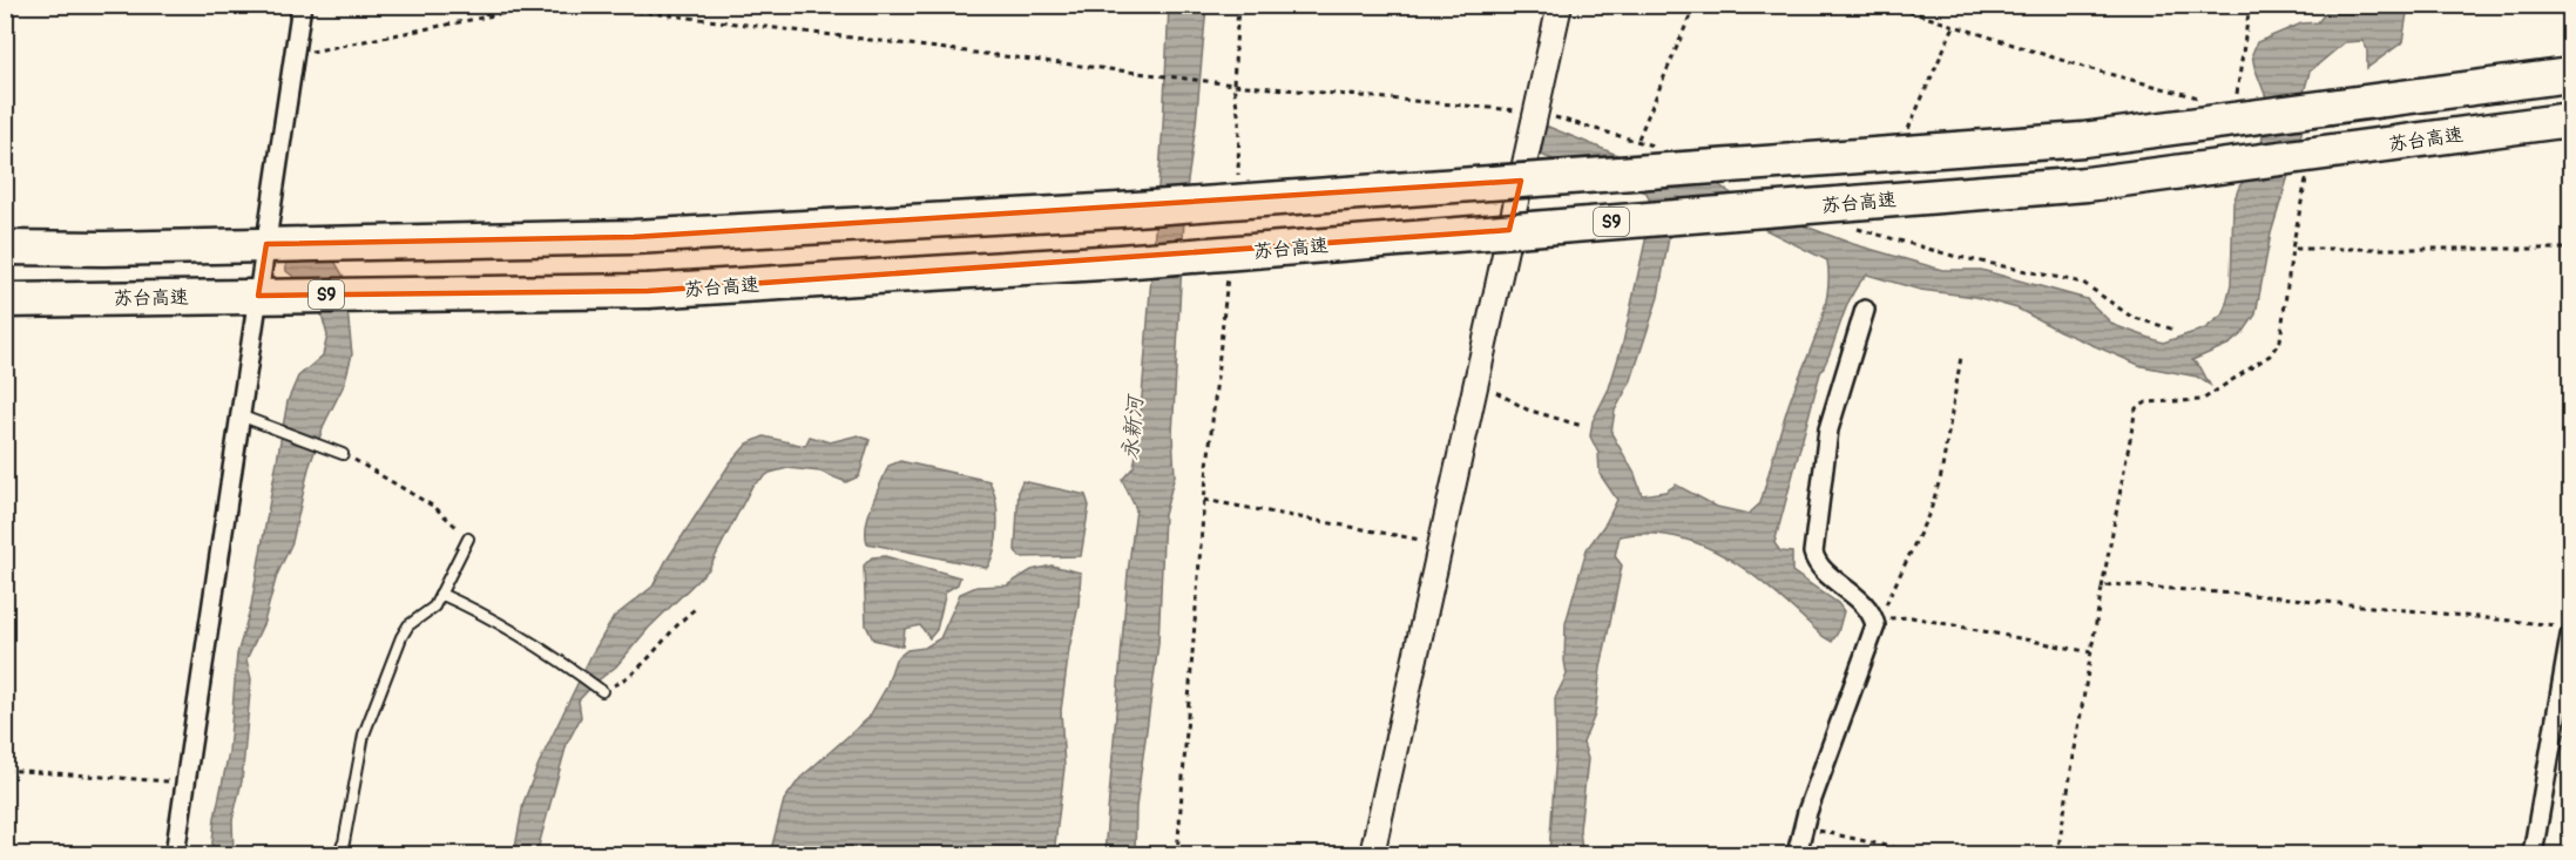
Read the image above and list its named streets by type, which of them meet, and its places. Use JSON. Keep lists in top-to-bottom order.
{
  "streets": {
    "highway": ["苏台高速", "S9"]
  },
  "water": ["永新河"]
}
